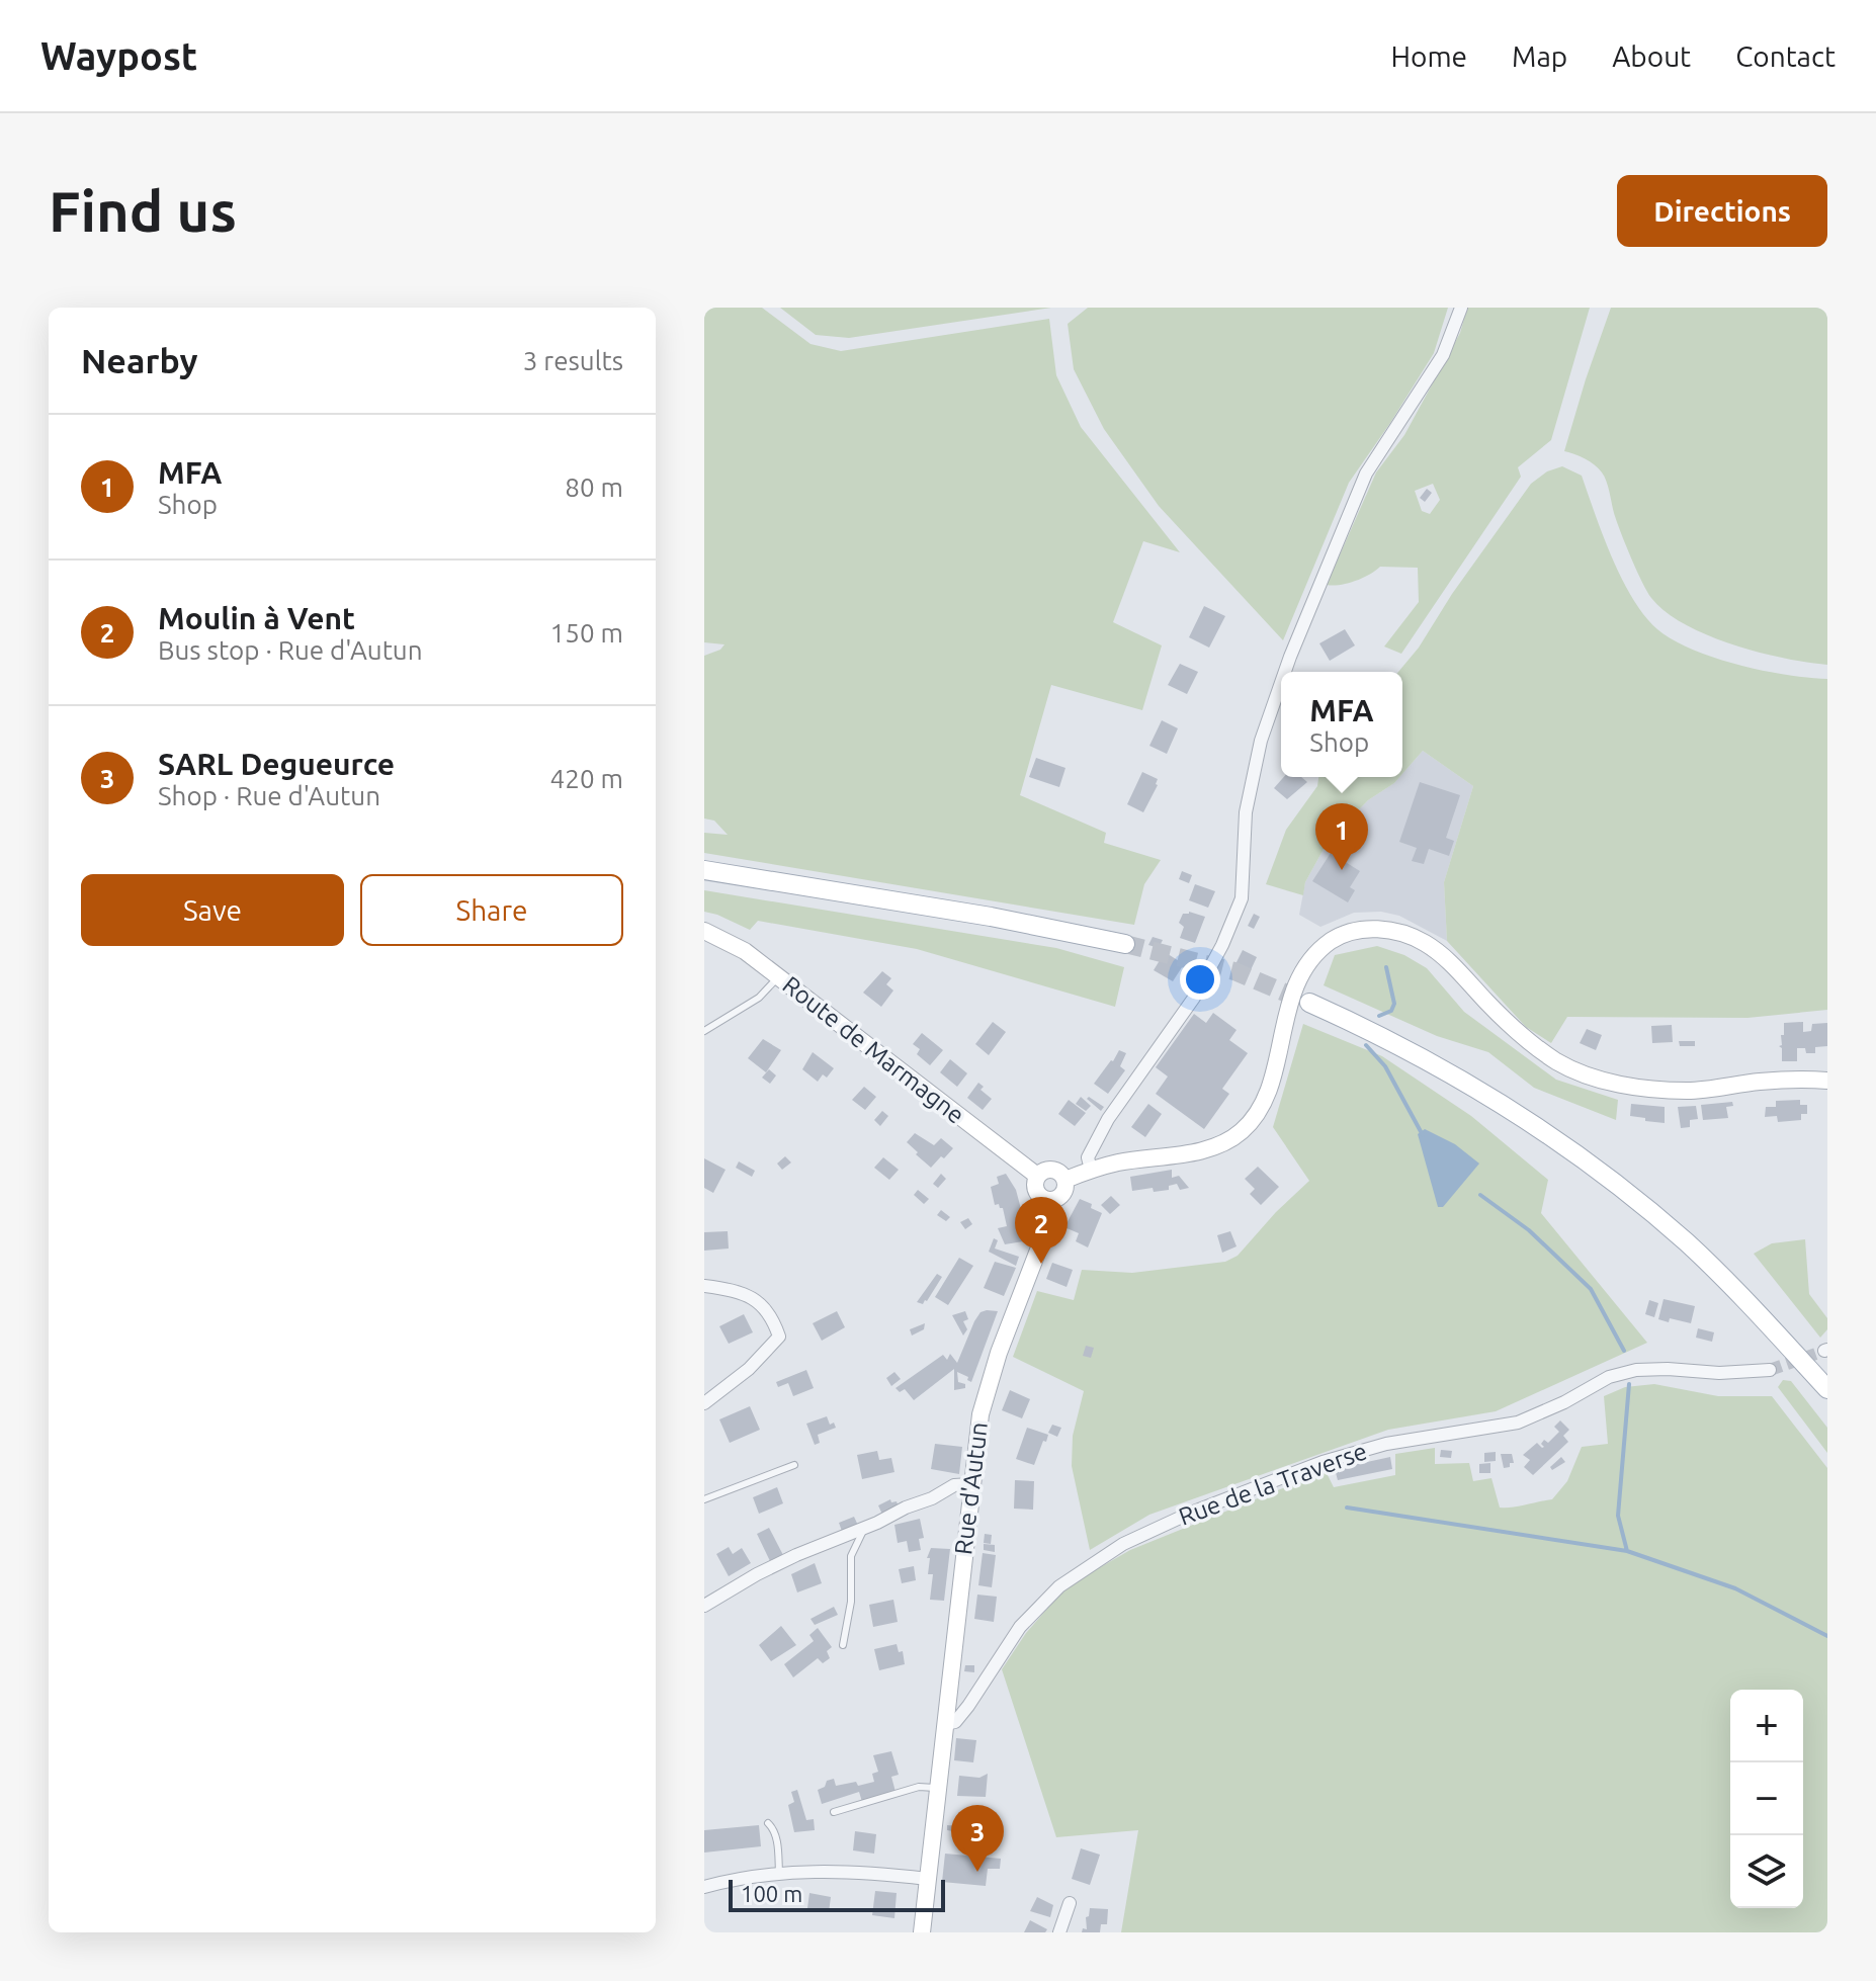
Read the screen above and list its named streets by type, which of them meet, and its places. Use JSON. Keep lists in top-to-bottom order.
{
  "streets": {
    "main road": ["Route de Marmagne", "Rue d'Autun"],
    "street": ["Rue de la Traverse"]
  },
  "crossings": [
    ["Route de Marmagne", "Rue d'Autun"],
    ["Rue de la Traverse", "Rue d'Autun"]
  ],
  "scale_bar": "100 m",
  "page": {
    "header": "Waypost",
    "nav": [
      "Home",
      "Map",
      "About",
      "Contact"
    ],
    "buttons": [
      "Directions",
      ["Save", "Share"]
    ],
    "title": "Find us",
    "heading": ["Nearby", "3 results"],
    "list": [
      {
        "mark": "1",
        "name": "MFA",
        "note": "Shop",
        "value": "80 m"
      },
      {
        "mark": "2",
        "name": "Moulin à Vent",
        "note": "Bus stop · Rue d'Autun",
        "value": "150 m"
      },
      {
        "mark": "3",
        "name": "SARL Degueurce",
        "note": "Shop · Rue d'Autun",
        "value": "420 m"
      }
    ],
    "popup": ["MFA", "Shop"],
    "pins": ["1", "2", "3"],
    "map_buttons": ["+", "−"],
    "scale": "100 m"
  }
}
